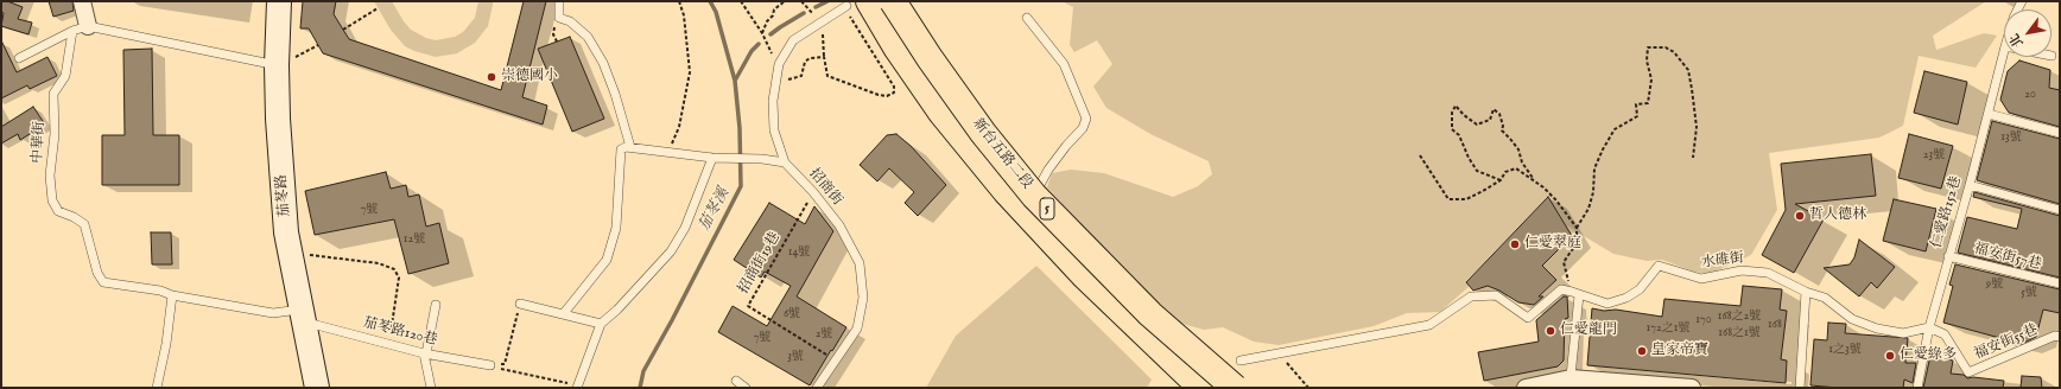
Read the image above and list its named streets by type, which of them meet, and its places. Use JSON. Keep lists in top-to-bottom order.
{
  "streets": {
    "main road": ["新台五路二段", "5"],
    "street": ["茄苳路"],
    "lane": [
      "中華街",
      "招商街",
      "仁愛路152巷",
      "福安街57巷",
      "水碓街",
      "茄苳路120巷",
      "福安街55巷"
    ],
    "path": ["招商街19巷"]
  },
  "crossings": [
    ["招商街", "招商街19巷"],
    ["茄苳路", "茄苳路120巷"],
    ["仁愛路152巷", "福安街57巷"],
    ["仁愛路152巷", "水碓街"],
    ["仁愛路152巷", "福安街55巷"],
    ["水碓街", "福安街55巷"]
  ],
  "water": ["茄苳溪"],
  "places": [
    "崇德國小",
    "哲人德林",
    "仁愛翠庭",
    "仁愛龍門",
    "皇家帝寶",
    "仁愛綠多"
  ],
  "house_numbers": [
    "20",
    "13號",
    "23號",
    "7號",
    "12號",
    "14號",
    "9號",
    "5號",
    "6號",
    "168之2號",
    "170",
    "168",
    "172之1號",
    "168之1號",
    "2號",
    "7號",
    "1之3號",
    "3號"
  ],
  "north": "bottom left"
}
